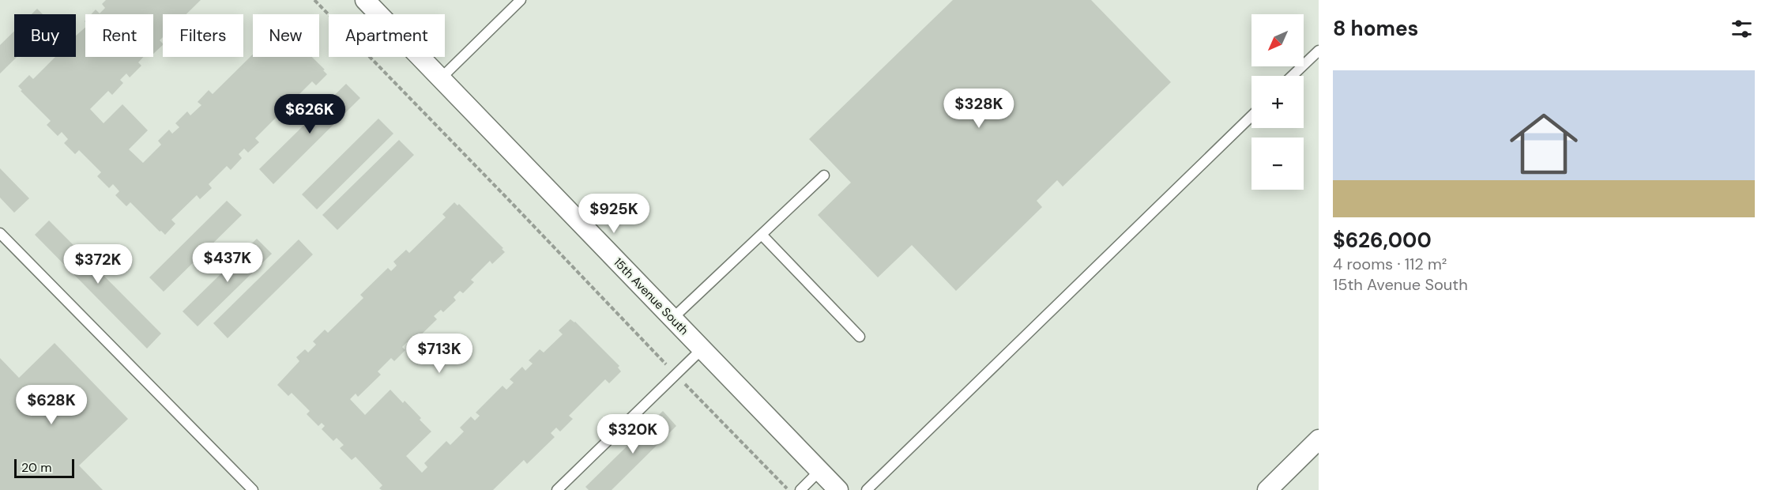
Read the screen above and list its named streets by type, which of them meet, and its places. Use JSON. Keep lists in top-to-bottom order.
{
  "streets": {
    "street": ["15th Avenue South"]
  },
  "scale_bar": "20 m",
  "north": "bottom left",
  "page": {
    "heading": "8 homes",
    "map_buttons": ["+", "−"],
    "chip": [
      "Buy",
      "Rent",
      "Filters",
      "New",
      "Apartment"
    ],
    "list": [
      {
        "name": "$626,000",
        "note": "4 rooms · 112 m² · 15th Avenue South"
      }
    ],
    "price": [
      "$328K",
      "$626K",
      "$925K",
      "$437K",
      "$372K",
      "$713K",
      "$628K",
      "$320K"
    ],
    "scale": "20 m"
  }
}
